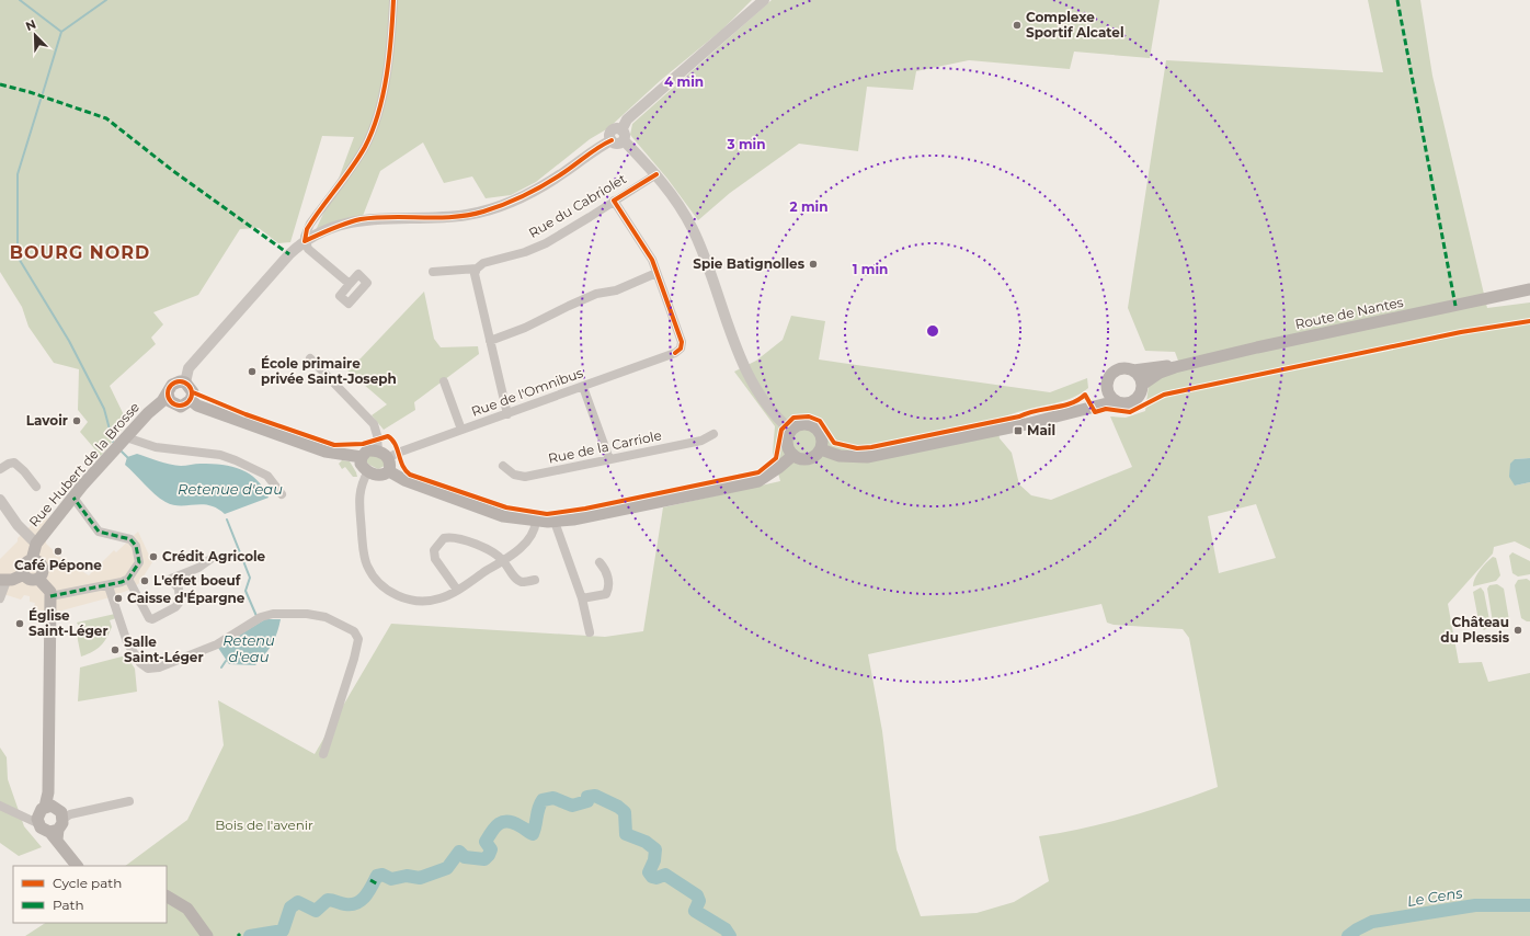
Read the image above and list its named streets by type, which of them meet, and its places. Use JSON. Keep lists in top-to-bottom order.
{
  "streets": {
    "main road": ["Route de Nantes", "Rue Hubert de la Brosse"],
    "street": ["Rue du Cabriolet", "Rue de l'Omnibus", "Rue de la Carriole"]
  },
  "districts": ["BOURG NORD"],
  "water": ["Retenue d'eau", "Retenu d'eau", "Le Cens"],
  "parks": ["Bois de l'avenir"],
  "places": {
    "other": [
      "Complexe Sportif Alcatel",
      "Spie Batignolles",
      "École primaire privée Saint-Joseph",
      "Lavoir",
      "Café Pépone",
      "Crédit Agricole",
      "L'effet boeuf",
      "Caisse d'Épargne",
      "Église Saint-Léger",
      "Château du Plessis",
      "Salle Saint-Léger"
    ],
    "transit": ["Mail"]
  },
  "legend": ["Cycle path", "Path"],
  "north": "top left",
  "rings": [
    "4 min",
    "3 min",
    "2 min",
    "1 min"
  ]
}
